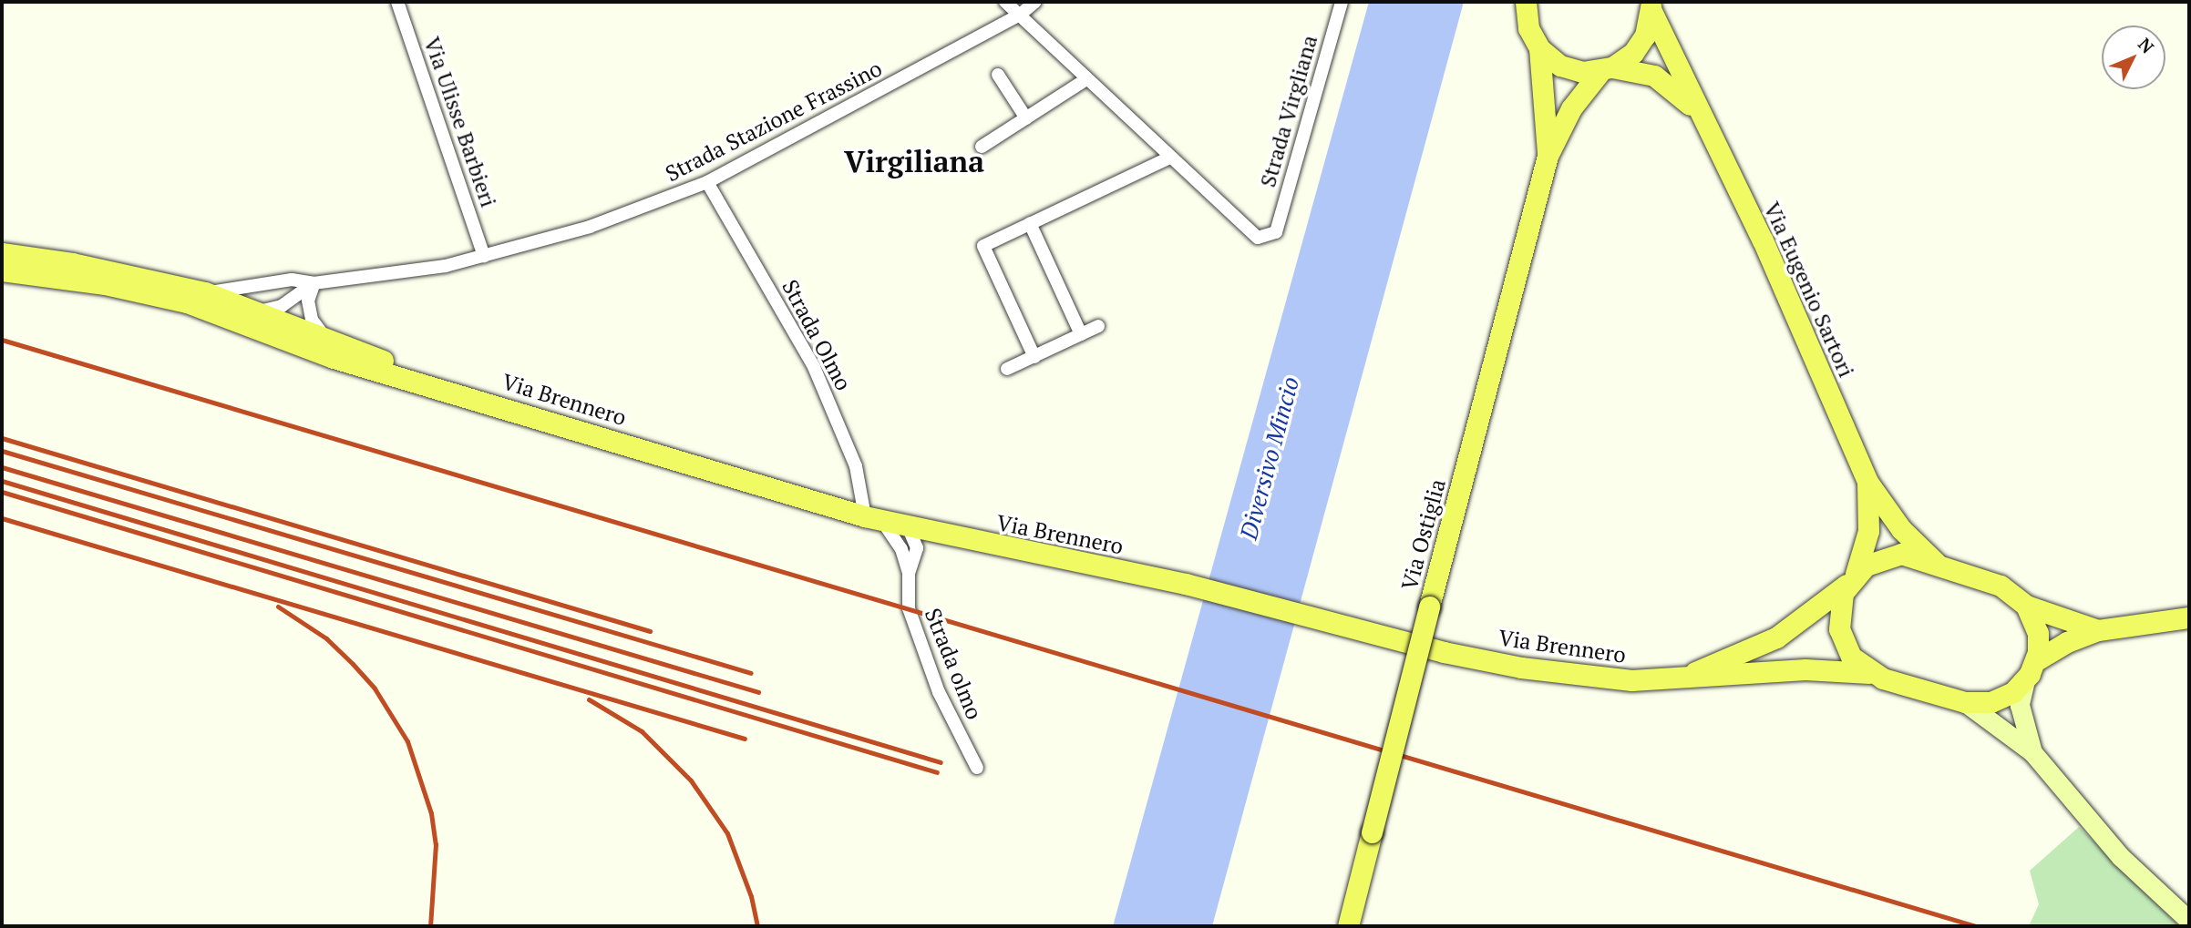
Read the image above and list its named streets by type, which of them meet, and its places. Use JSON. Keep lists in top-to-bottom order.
{
  "streets": {
    "main road": ["Via Eugenio Sartori", "Via Brennero", "Via Ostiglia"],
    "street": [
      "Strada Virgliana",
      "Strada Stazione Frassino",
      "Via Ulisse Barbieri",
      "Strada Olmo",
      "Strada olmo"
    ]
  },
  "crossings": [
    ["Strada Stazione Frassino", "Via Ulisse Barbieri"],
    ["Strada Stazione Frassino", "Strada Olmo"],
    ["Strada Stazione Frassino", "Via Brennero"],
    ["Via Eugenio Sartori", "Via Brennero"],
    ["Via Eugenio Sartori", "Via Ostiglia"],
    ["Strada Olmo", "Via Brennero"],
    ["Strada Olmo", "Strada olmo"],
    ["Via Brennero", "Strada olmo"]
  ],
  "districts": ["Virgiliana"],
  "water": ["Diversivo Mincio"],
  "north": "top right"
}
